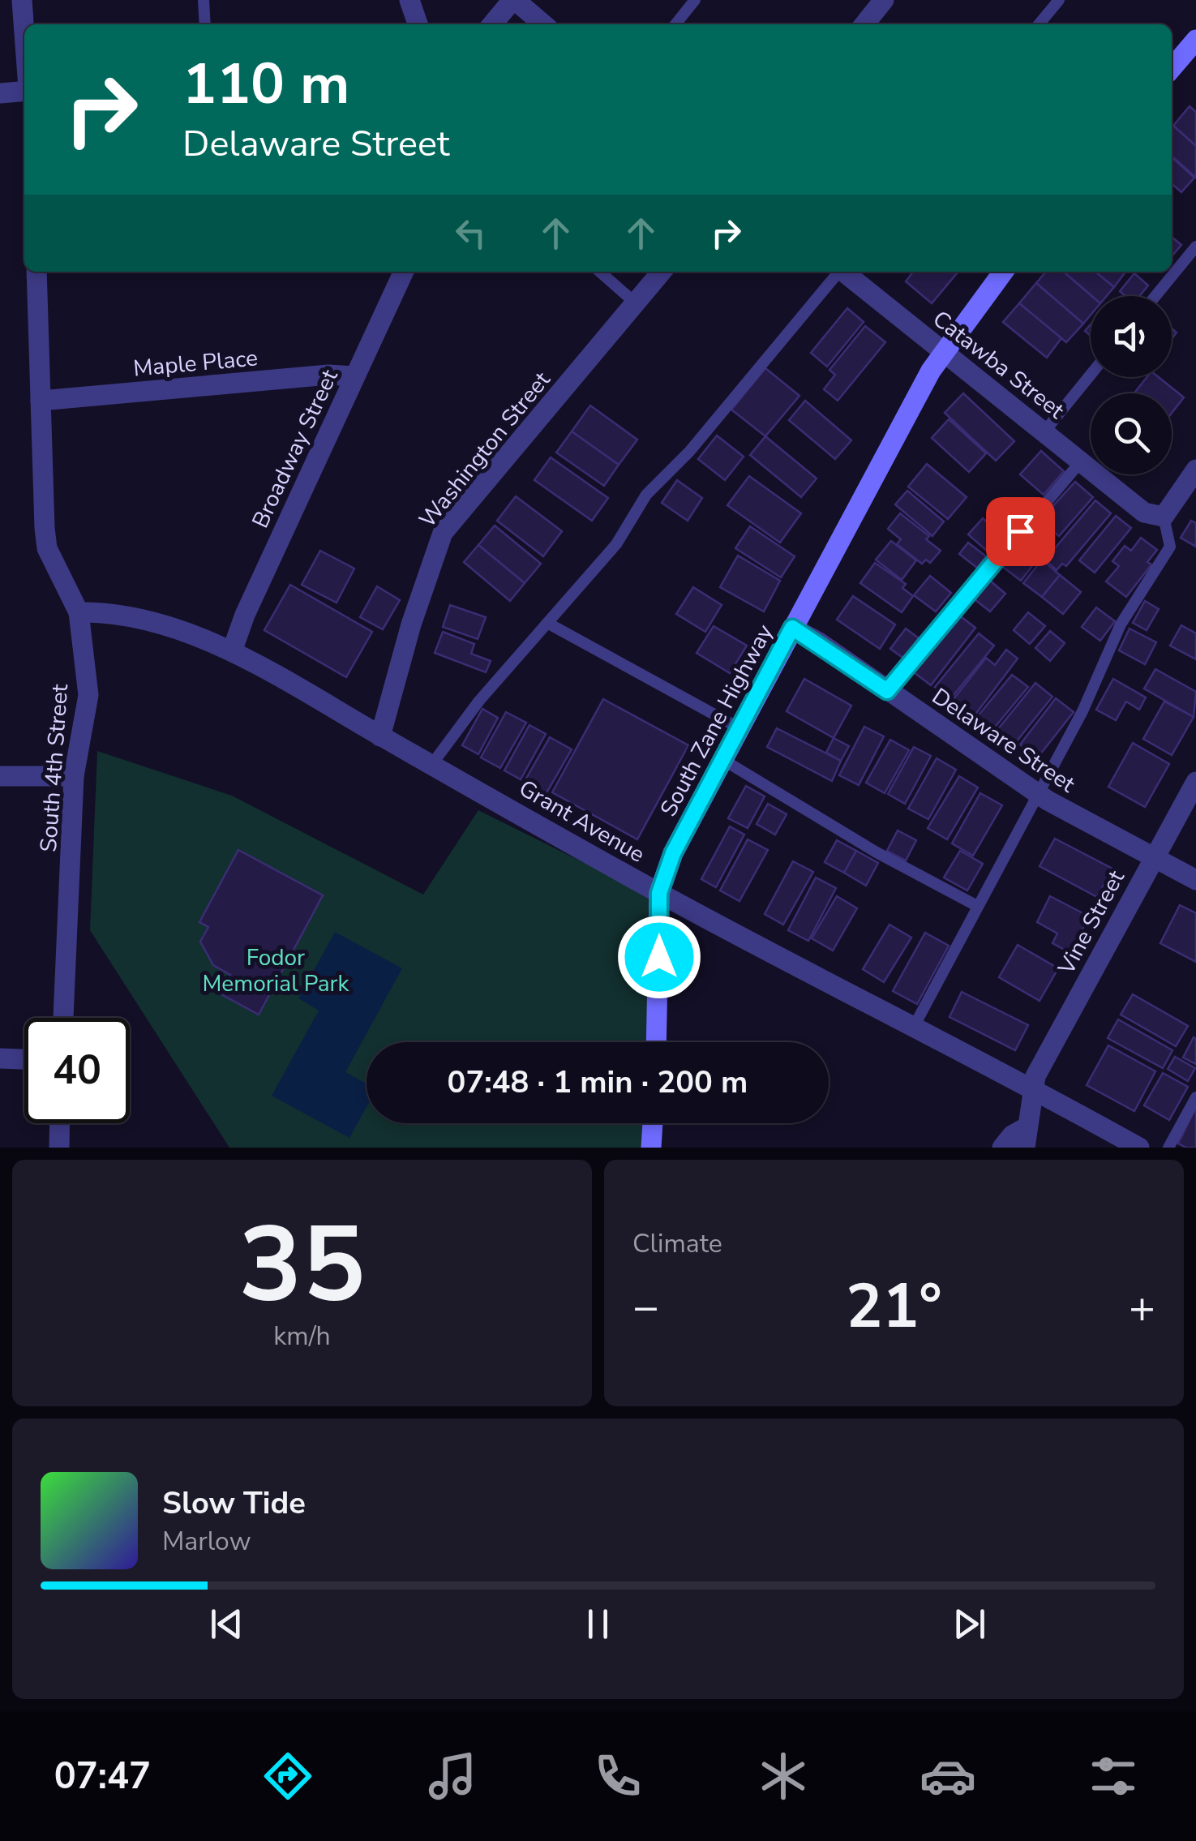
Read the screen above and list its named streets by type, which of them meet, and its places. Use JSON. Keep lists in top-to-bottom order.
{
  "streets": {
    "street": [
      "Maple Place",
      "Catawba Street",
      "Broadway Street",
      "Washington Street",
      "South Zane Highway",
      "Delaware Street",
      "South 4th Street",
      "Grant Avenue",
      "Vine Street"
    ]
  },
  "crossings": [
    ["Maple Place", "Broadway Street"],
    ["Maple Place", "South 4th Street"],
    ["Catawba Street", "South Zane Highway"],
    ["Broadway Street", "Grant Avenue"],
    ["Washington Street", "Grant Avenue"],
    ["South Zane Highway", "Delaware Street"],
    ["South Zane Highway", "Grant Avenue"],
    ["Delaware Street", "Vine Street"],
    ["South 4th Street", "Grant Avenue"],
    ["Grant Avenue", "Vine Street"]
  ],
  "parks": ["Fodor Memorial Park"],
  "page": {
    "turn": ["110 m", "Delaware Street"],
    "limit": "40",
    "trip": "07:48 · 1 min · 200 m",
    "tile": [
      ["35", "km/h"],
      "Climate"
    ],
    "heat": ["−", "21°", "+"],
    "song": ["Slow Tide", "Marlow"],
    "tabs": "07:47"
  }
}
